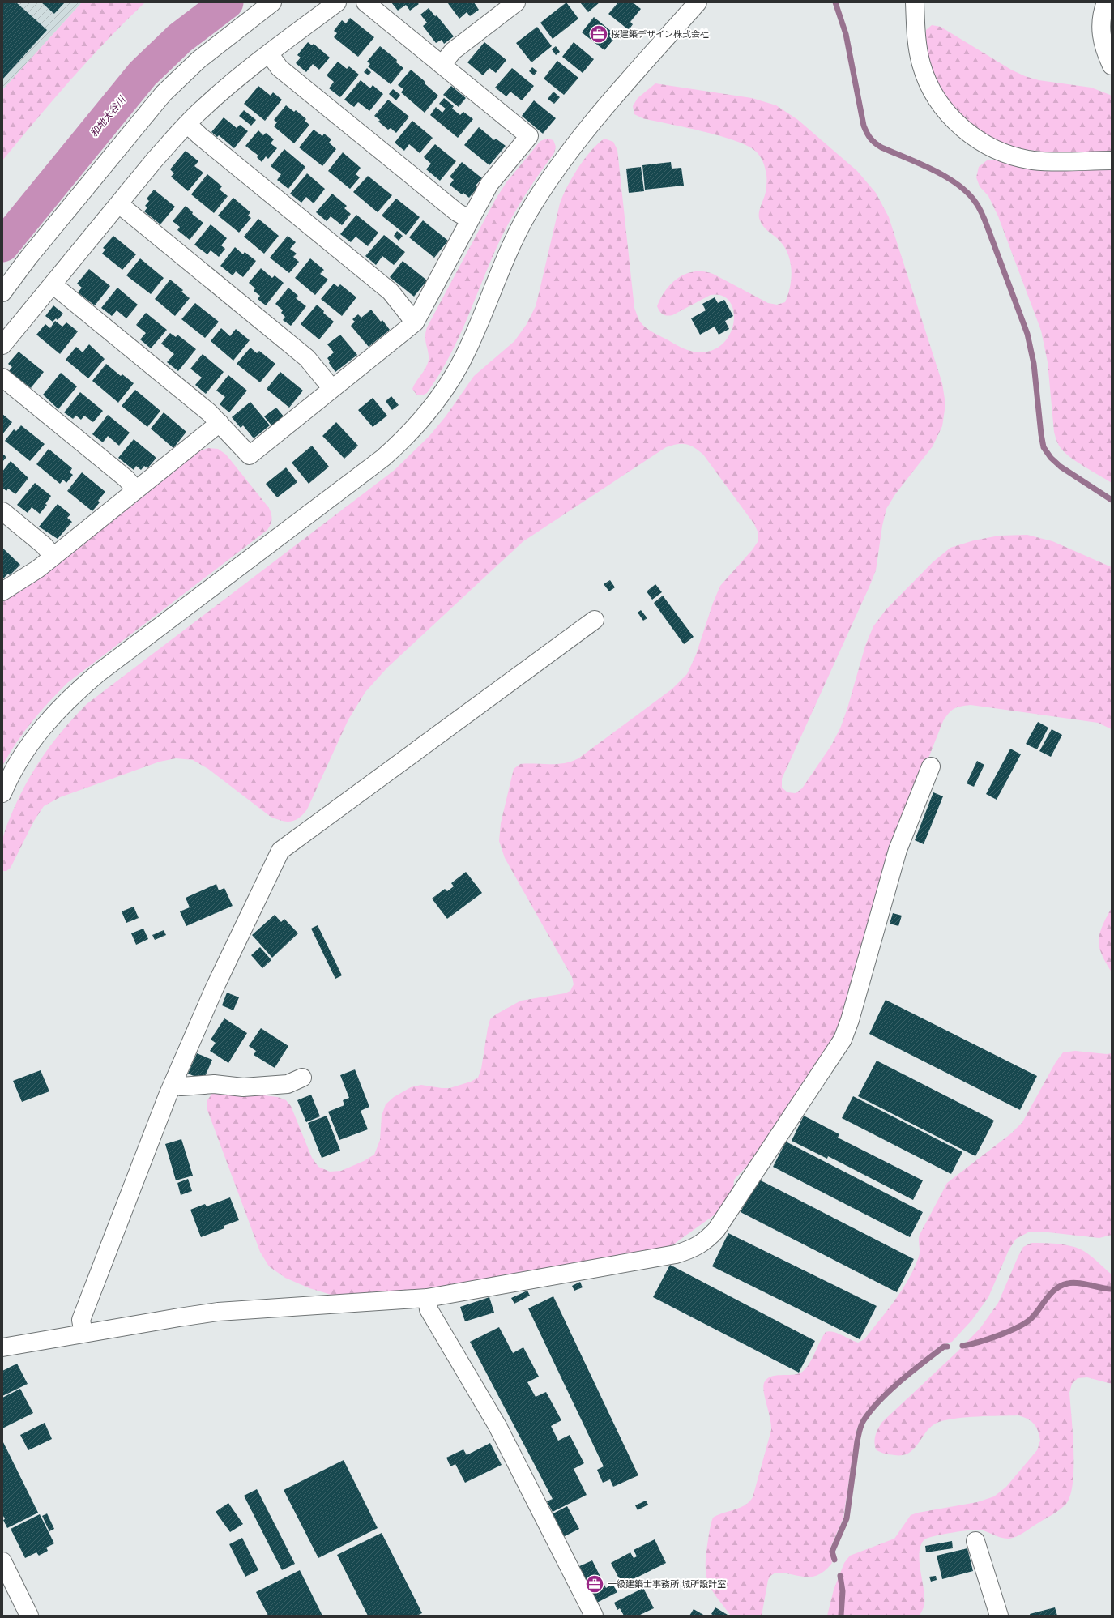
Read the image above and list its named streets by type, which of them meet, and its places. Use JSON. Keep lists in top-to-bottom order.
{
  "water": ["和地大谷川"],
  "places": {
    "office": ["桜建築デザイン株式会社", "一級建築士事務所 城所設計室"]
  }
}
